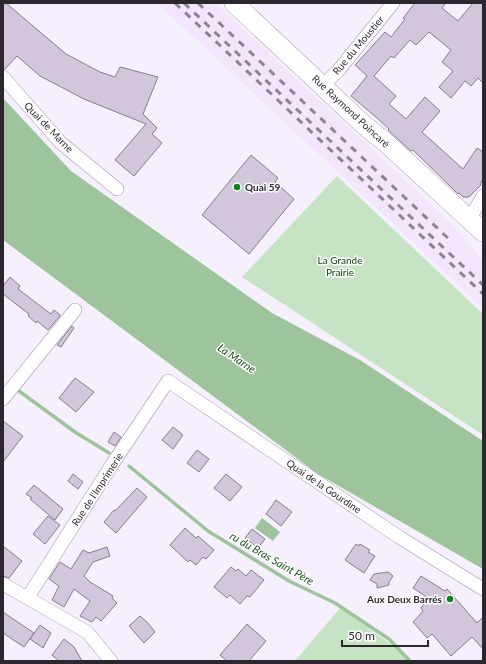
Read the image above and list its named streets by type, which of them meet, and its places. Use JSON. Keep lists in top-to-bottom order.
{
  "streets": {
    "street": [
      "Rue du Moustier",
      "Rue Raymond Poincaré",
      "Quai de Marne",
      "Quai de la Gourdine",
      "Rue de l'Imprimerie"
    ]
  },
  "crossings": [
    ["Rue du Moustier", "Rue Raymond Poincaré"],
    ["Quai de la Gourdine", "Rue de l'Imprimerie"]
  ],
  "water": ["La Marne", "ru du Bras Saint Père"],
  "parks": ["La Grande Prairie"],
  "places": ["Quai 59", "Aux Deux Barrés"],
  "scale_bar": "50 m"
}
